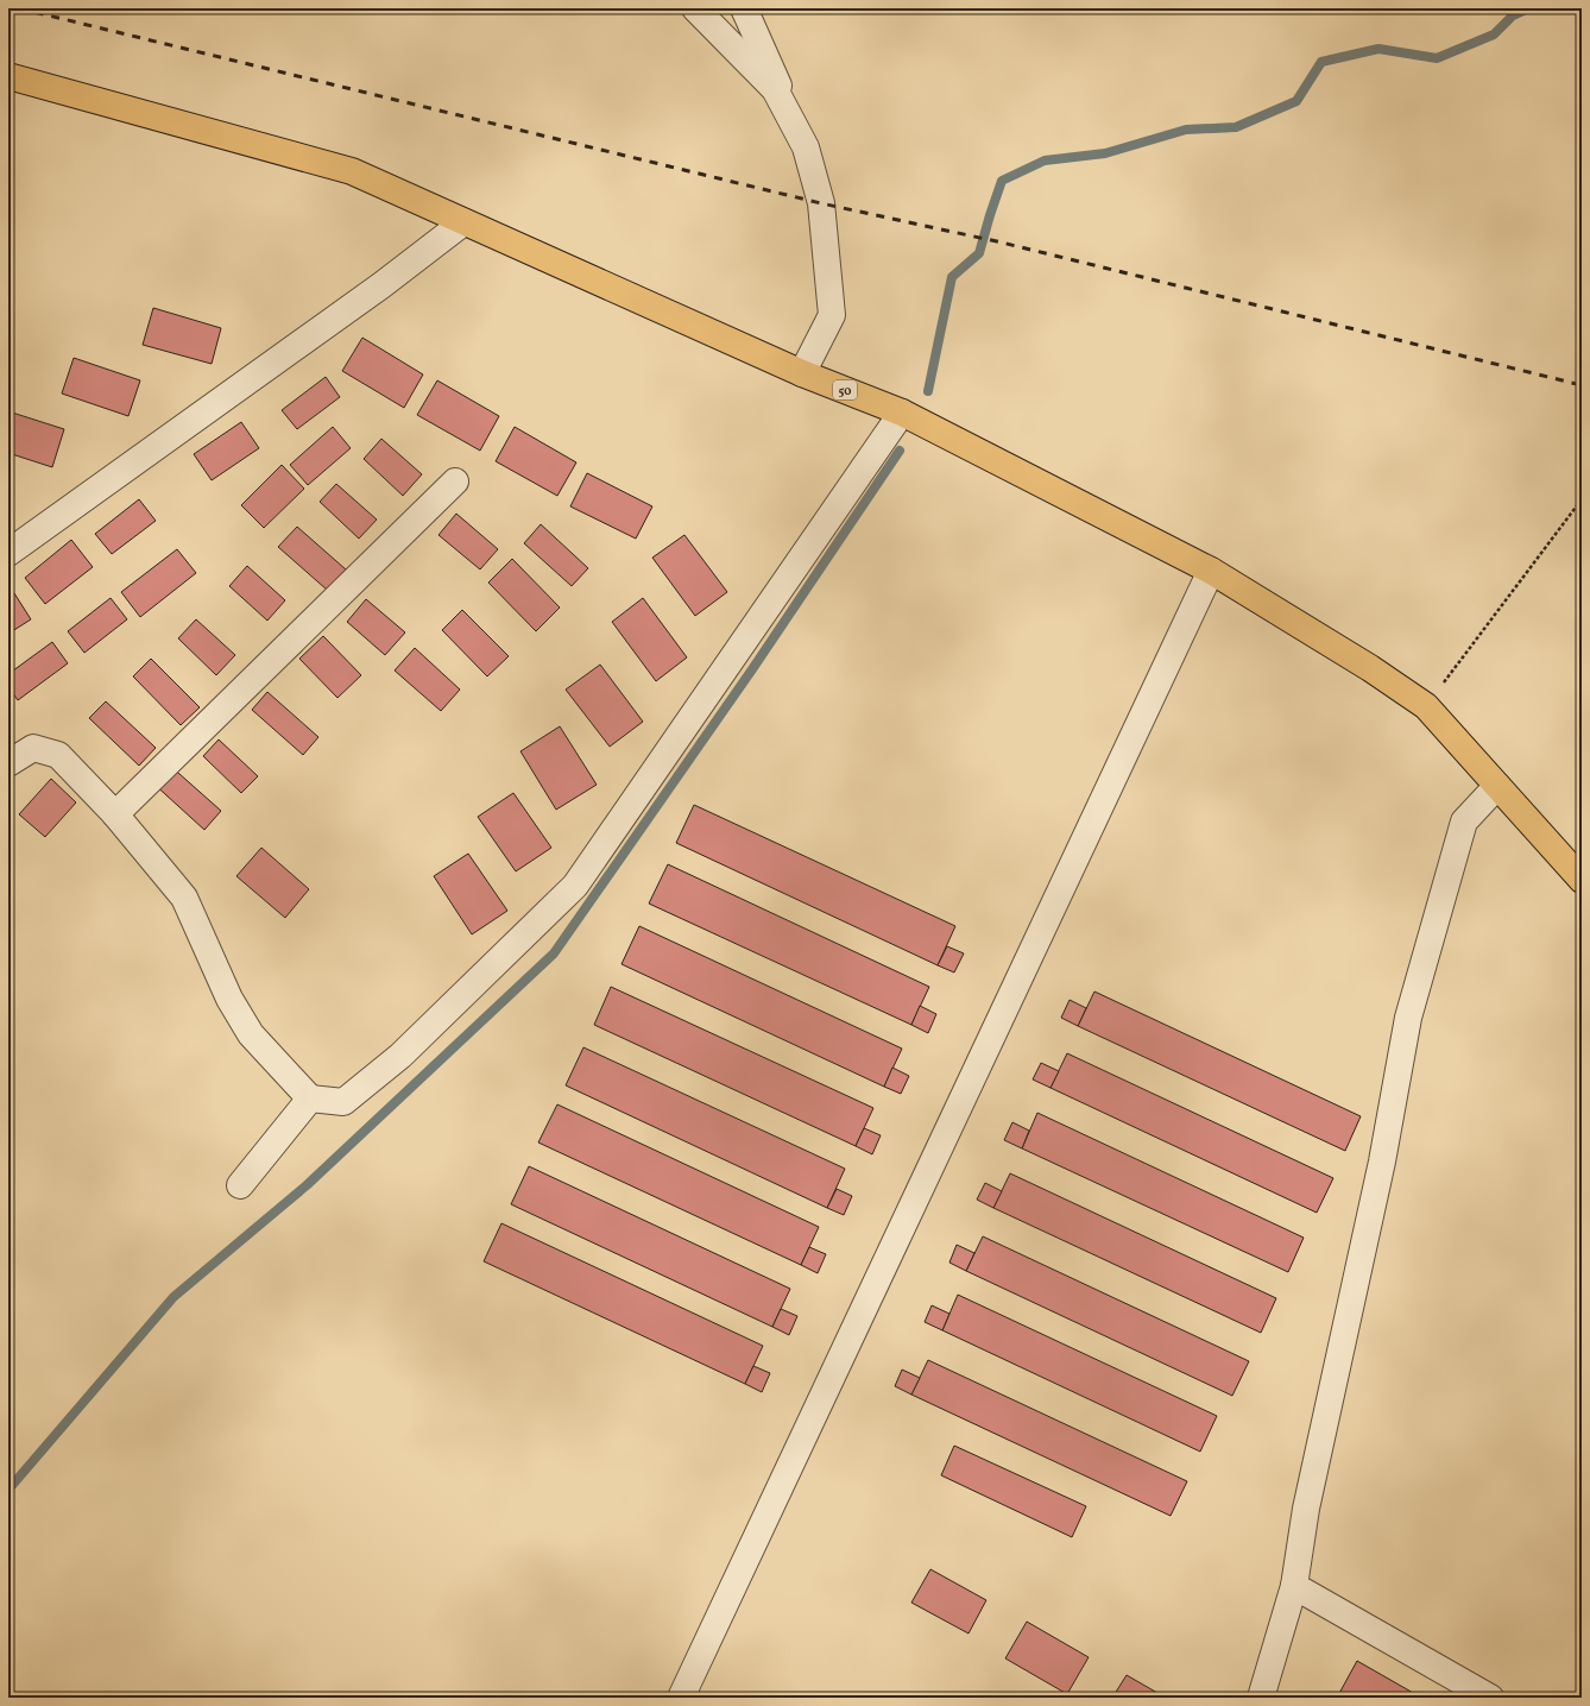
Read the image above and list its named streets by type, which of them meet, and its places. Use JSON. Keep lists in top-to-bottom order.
{
  "streets": {
    "main road": ["50"]
  }
}
